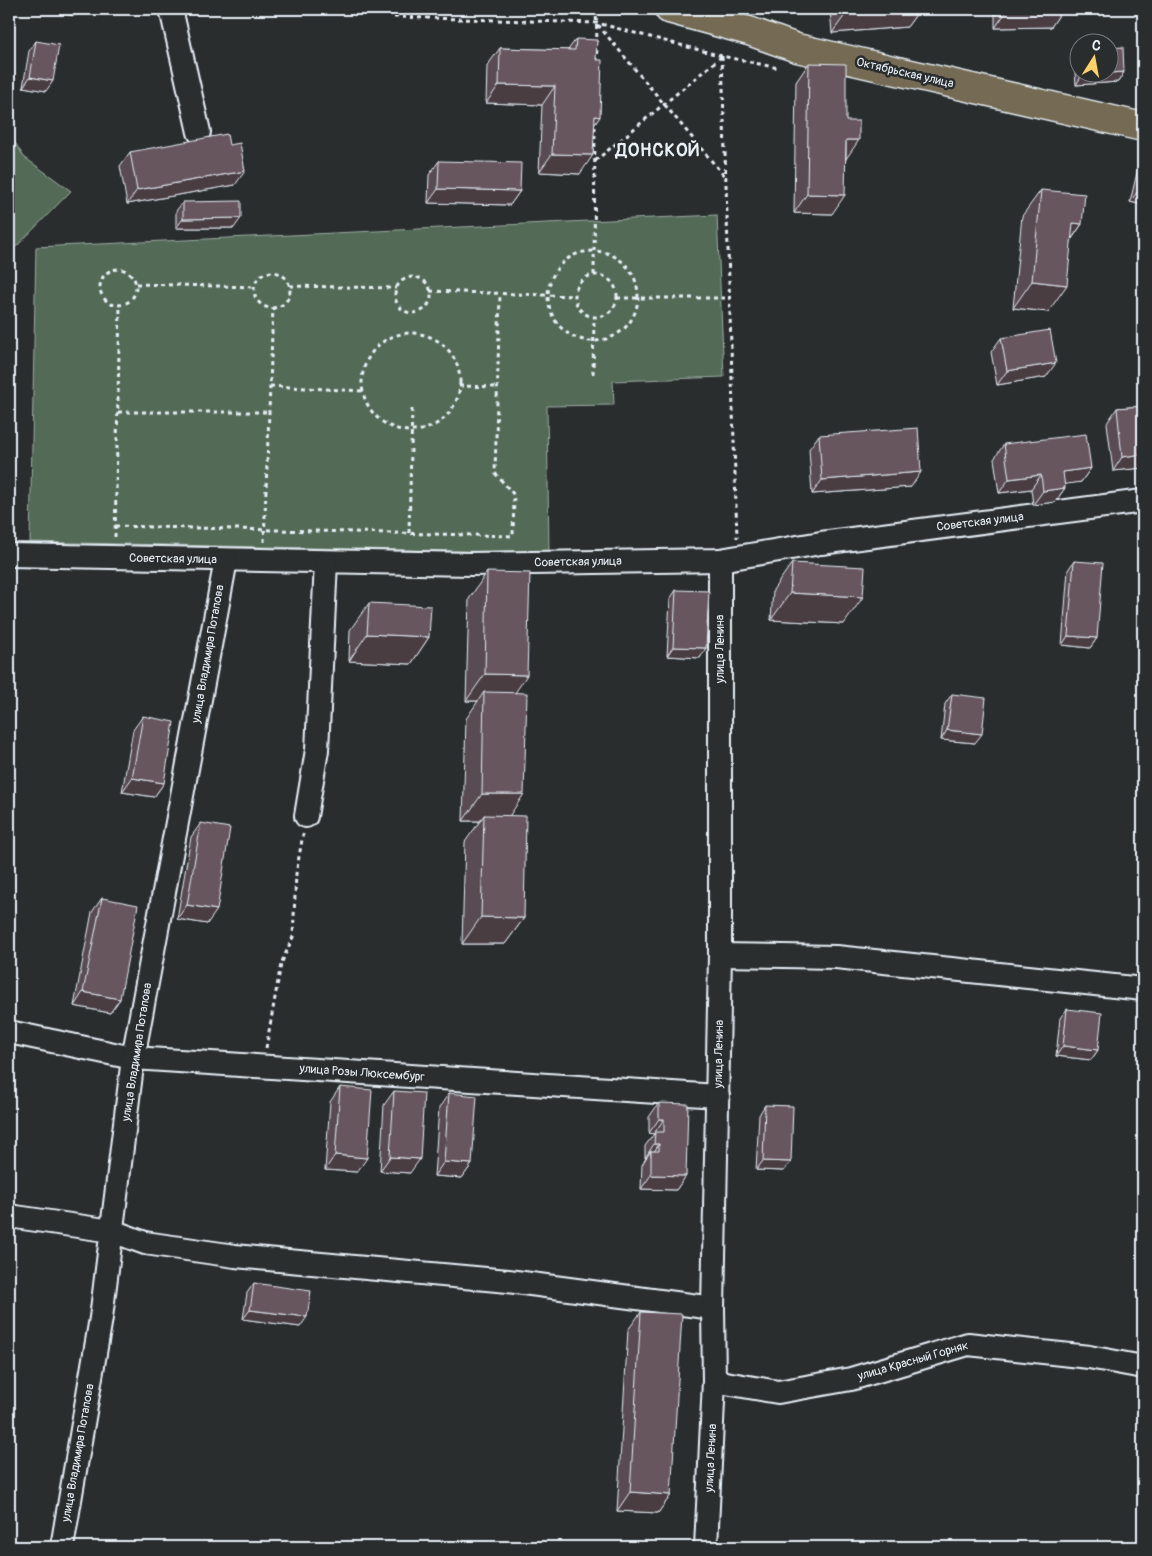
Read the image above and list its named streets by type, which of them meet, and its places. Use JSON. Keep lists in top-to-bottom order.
{
  "streets": {
    "main road": ["Октябрьская улица"],
    "street": [
      "Советская улица",
      "улица Ленина",
      "улица Владимира Потапова",
      "улица Розы Люксембург",
      "улица Красный Горняк"
    ]
  },
  "crossings": [
    ["Советская улица", "улица Ленина"],
    ["Советская улица", "улица Владимира Потапова"],
    ["улица Ленина", "улица Розы Люксембург"],
    ["улица Ленина", "улица Красный Горняк"],
    ["улица Владимира Потапова", "улица Розы Люксембург"]
  ],
  "districts": ["ДОНСКОЙ"],
  "north": "top"
}
